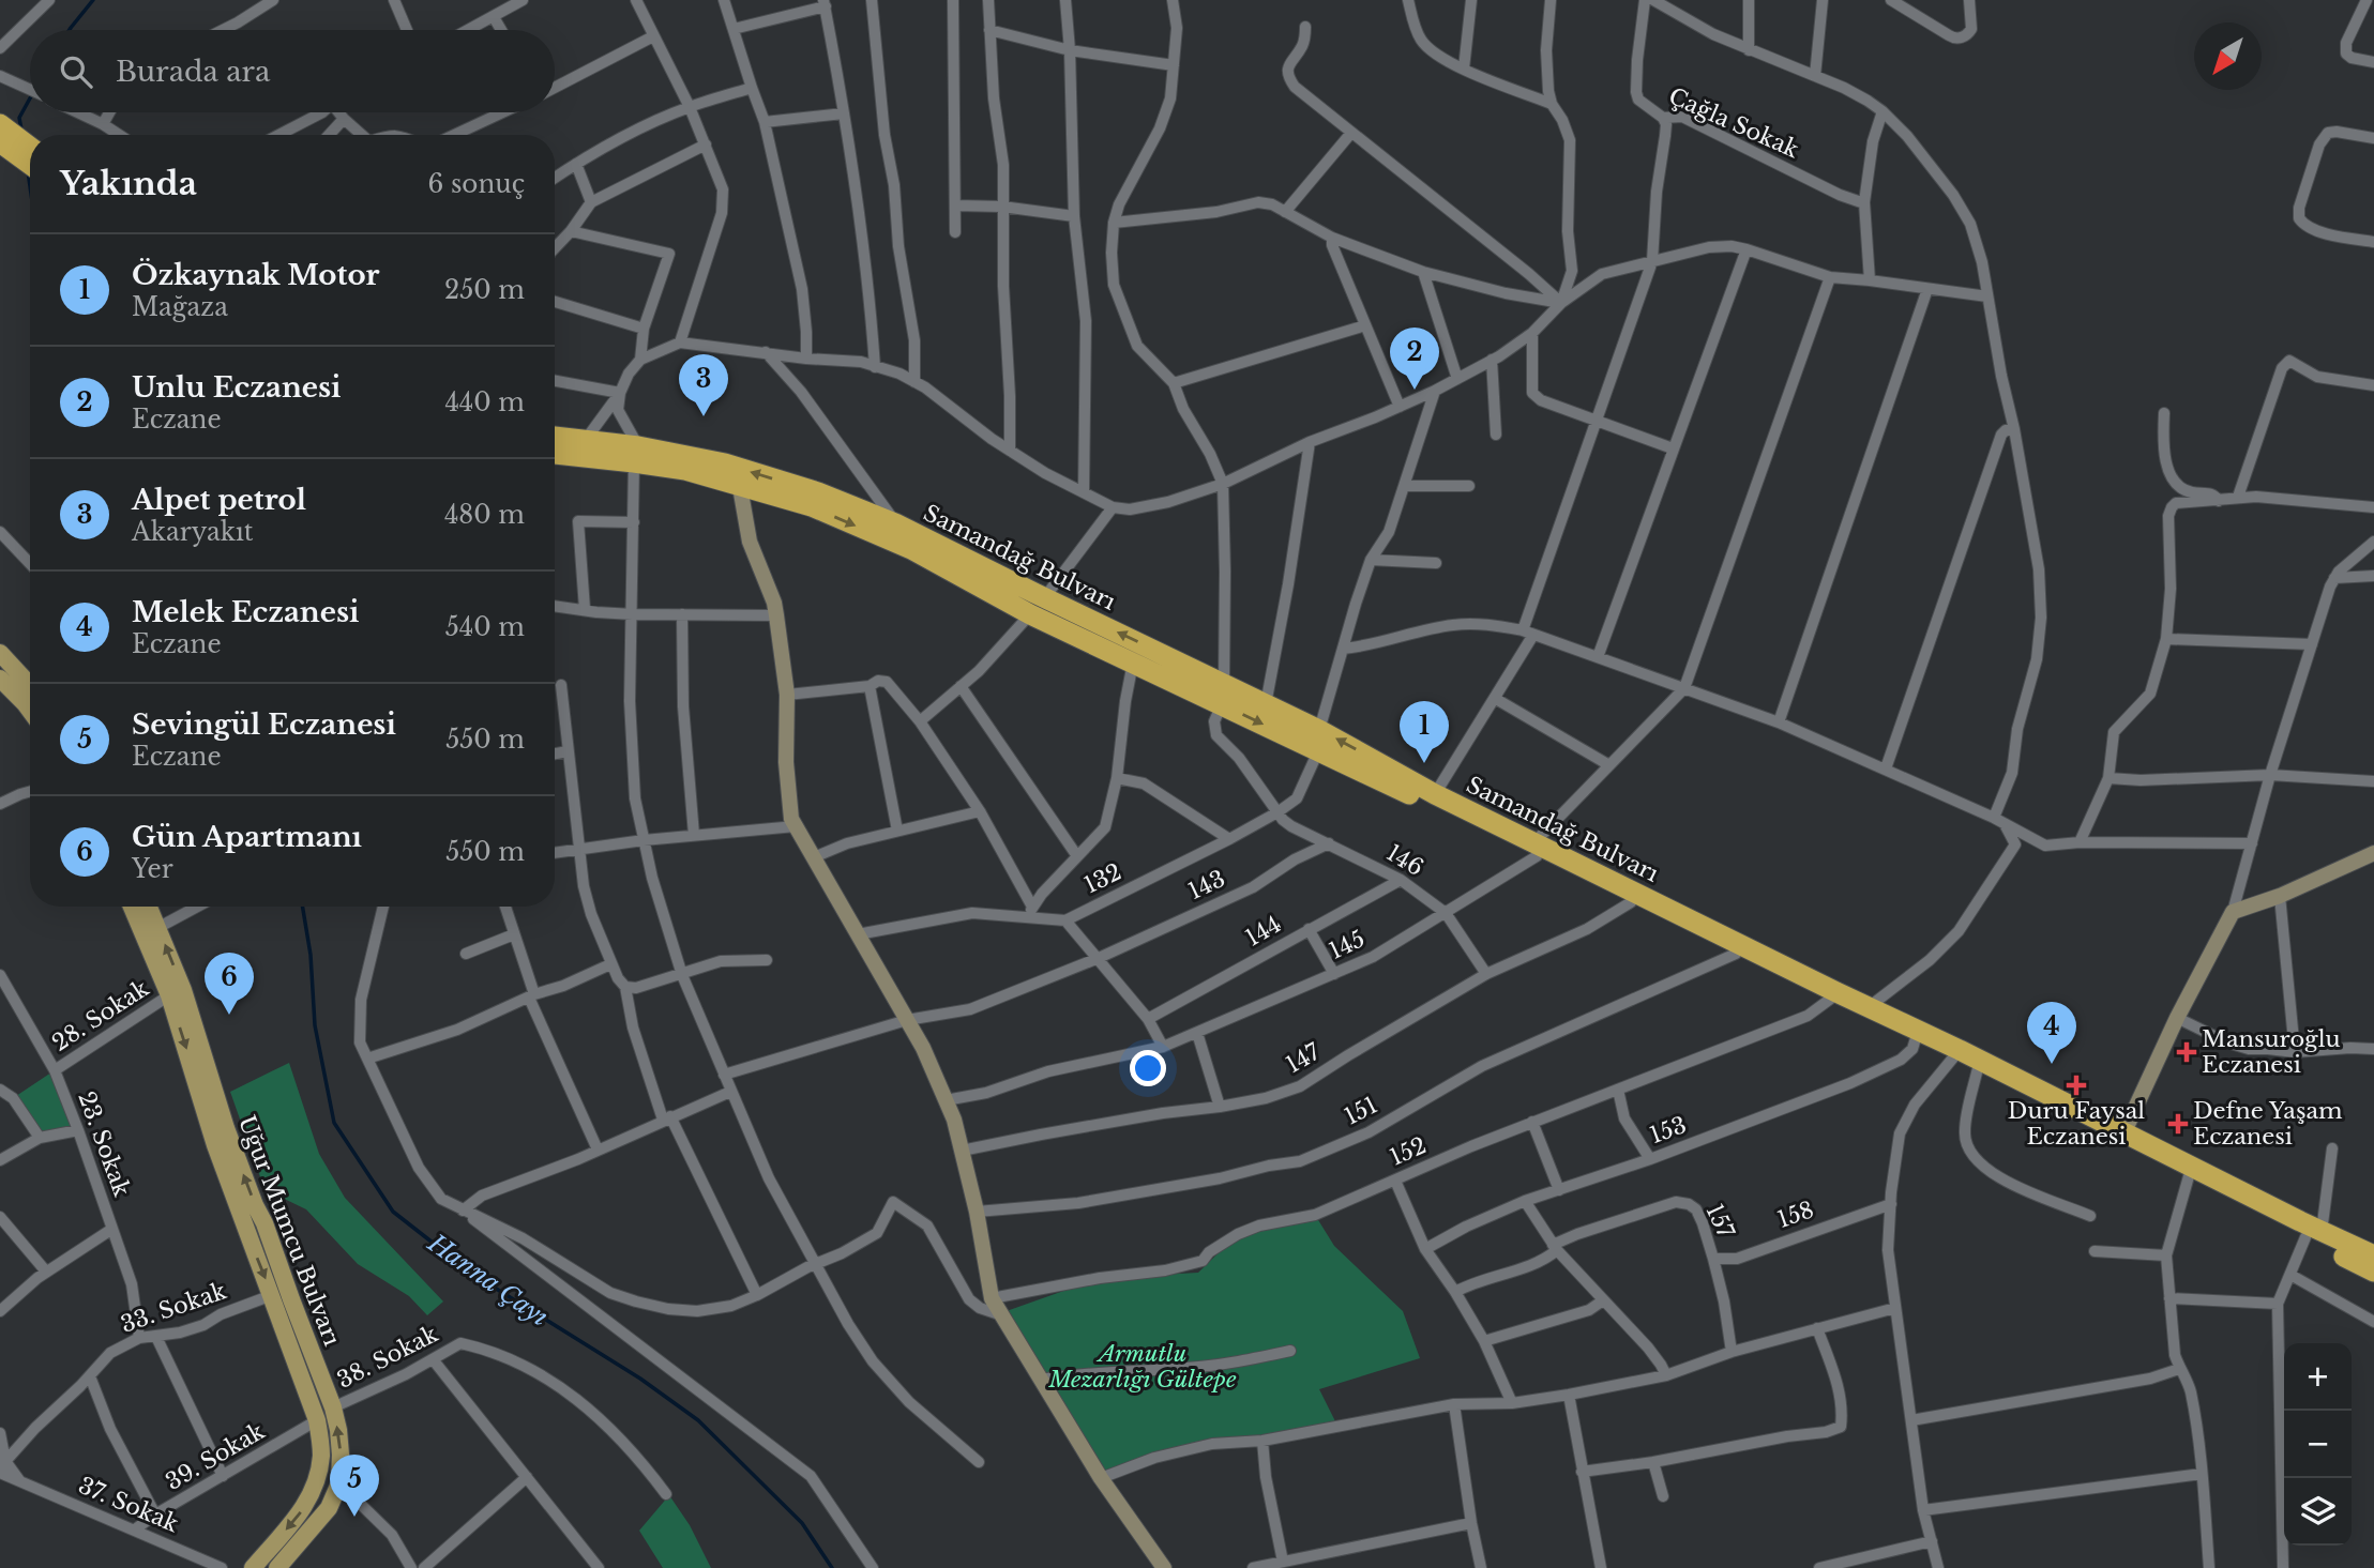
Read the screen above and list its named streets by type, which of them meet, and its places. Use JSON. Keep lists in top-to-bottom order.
{
  "streets": {
    "highway": ["Samandağ Bulvarı"],
    "main road": ["Uğur Mumcu Bulvarı"],
    "street": [
      "Çağla Sokak",
      "146",
      "132",
      "143",
      "144",
      "145",
      "28. Sokak",
      "147",
      "151",
      "153",
      "23. Sokak",
      "152",
      "158",
      "157",
      "33. Sokak",
      "38. Sokak",
      "39. Sokak",
      "37. Sokak"
    ]
  },
  "crossings": [
    ["Samandağ Bulvarı", "146"],
    ["Samandağ Bulvarı", "132"],
    ["Samandağ Bulvarı", "145"],
    ["Samandağ Bulvarı", "147"],
    ["Samandağ Bulvarı", "151"],
    ["Samandağ Bulvarı", "153"],
    ["Samandağ Bulvarı", "152"],
    ["146", "132"],
    ["146", "143"],
    ["146", "144"],
    ["146", "145"],
    ["146", "147"],
    ["28. Sokak", "23. Sokak"],
    ["28. Sokak", "Uğur Mumcu Bulvarı"],
    ["23. Sokak", "33. Sokak"],
    ["158", "157"],
    ["Uğur Mumcu Bulvarı", "33. Sokak"],
    ["Uğur Mumcu Bulvarı", "38. Sokak"],
    ["Uğur Mumcu Bulvarı", "39. Sokak"],
    ["33. Sokak", "37. Sokak"],
    ["39. Sokak", "37. Sokak"]
  ],
  "water": ["Hanna Çayı"],
  "parks": ["Armutlu Mezarlığı Gültepe"],
  "places": {
    "health": ["Mansuroğlu Eczanesi", "Duru Faysal Eczanesi", "Defne Yaşam Eczanesi"]
  },
  "north": "bottom left",
  "page": {
    "search": "Burada ara",
    "heading": ["Yakında", "6 sonuç"],
    "list": [
      {
        "mark": "1",
        "name": "Özkaynak Motor",
        "note": "Mağaza",
        "value": "250 m"
      },
      {
        "mark": "2",
        "name": "Unlu Eczanesi",
        "note": "Eczane",
        "value": "440 m"
      },
      {
        "mark": "3",
        "name": "Alpet petrol",
        "note": "Akaryakıt",
        "value": "480 m"
      },
      {
        "mark": "4",
        "name": "Melek Eczanesi",
        "note": "Eczane",
        "value": "540 m"
      },
      {
        "mark": "5",
        "name": "Sevingül Eczanesi",
        "note": "Eczane",
        "value": "550 m"
      },
      {
        "mark": "6",
        "name": "Gün Apartmanı",
        "note": "Yer",
        "value": "550 m"
      }
    ],
    "pins": [
      "2",
      "3",
      "1",
      "6",
      "4",
      "5"
    ],
    "map_buttons": ["+", "−"]
  }
}
